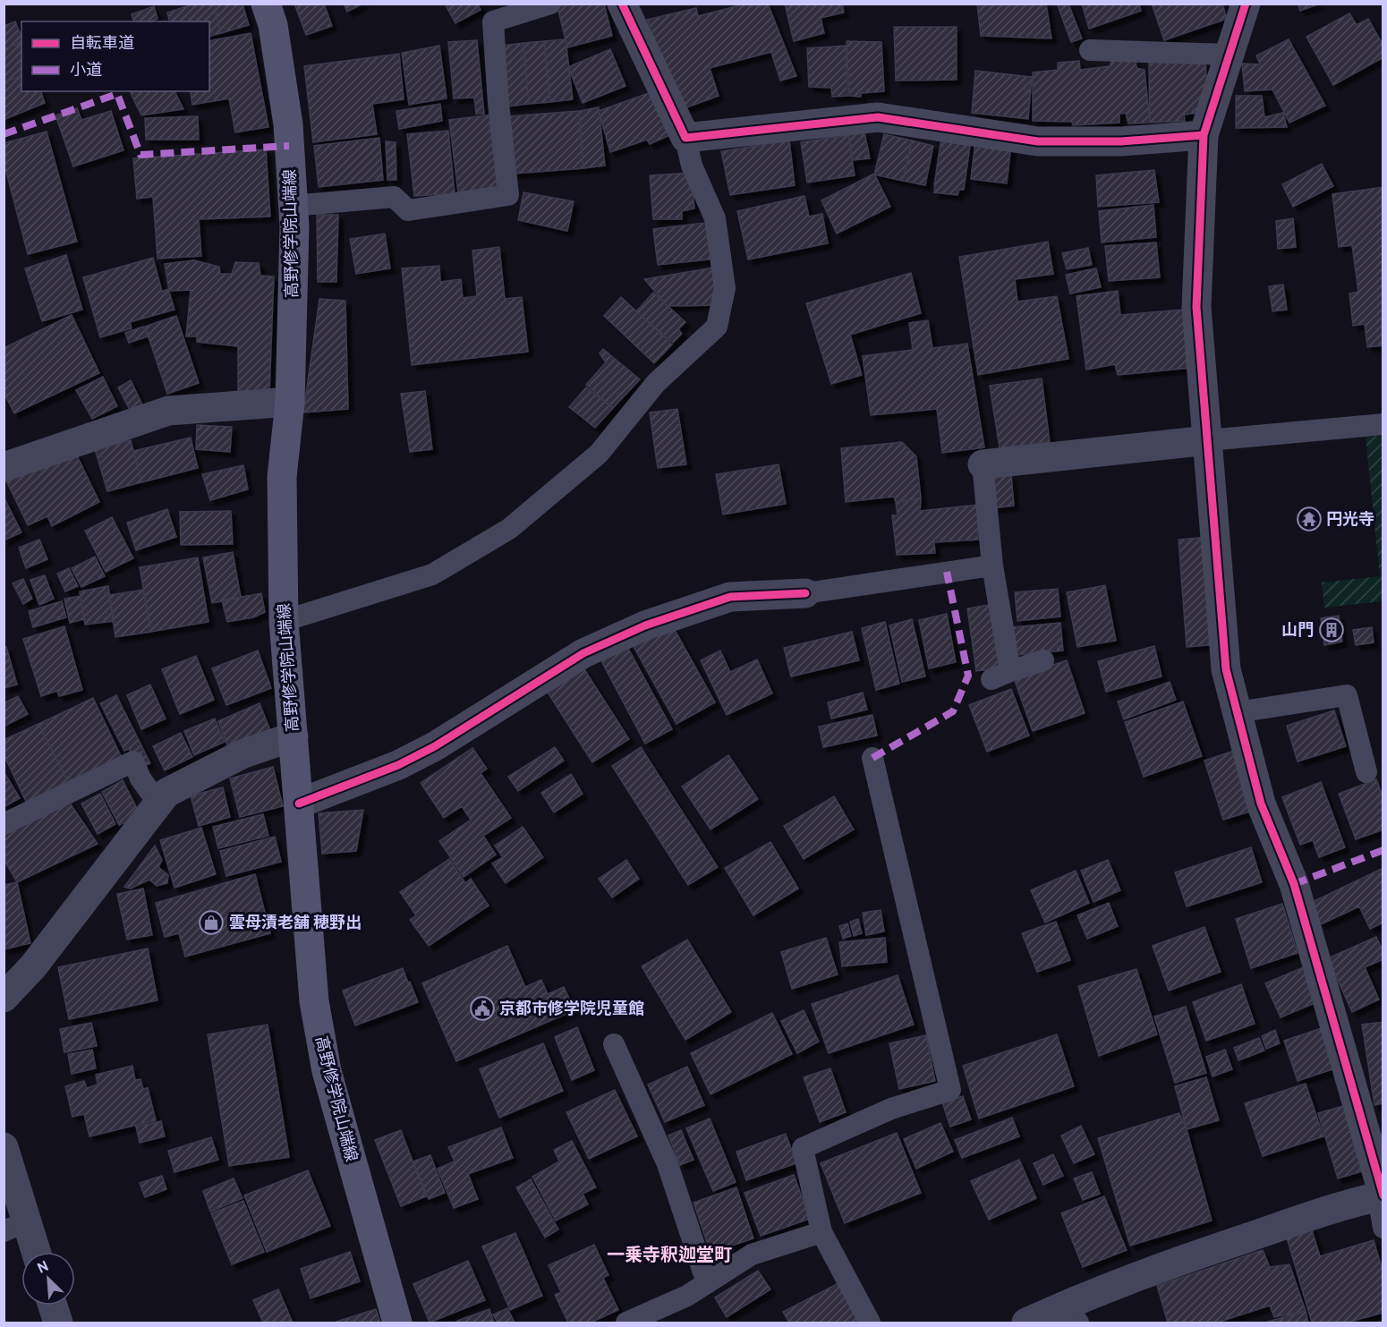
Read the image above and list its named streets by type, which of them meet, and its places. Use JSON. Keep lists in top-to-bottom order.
{
  "streets": {
    "main road": ["高野修学院山端線"]
  },
  "districts": ["一乗寺釈迦堂町"],
  "places": {
    "temple": ["円光寺"],
    "building": ["山門"],
    "shop": ["雲母漬老舗 穂野出"],
    "public building": ["京都市修学院児童館"]
  },
  "legend": ["自転車道", "小道"],
  "north": "top left"
}
